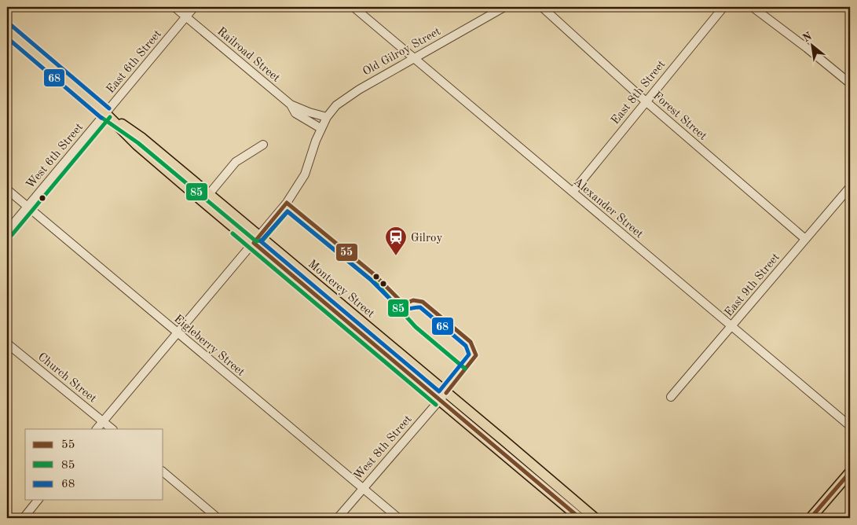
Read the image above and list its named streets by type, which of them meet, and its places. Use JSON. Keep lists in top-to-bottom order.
{
  "streets": {
    "main road": ["Monterey Street"],
    "street": [
      "Old Gilroy Street",
      "Railroad Street",
      "East 6th Street",
      "East 8th Street",
      "Forest Street",
      "West 6th Street",
      "Alexander Street",
      "East 9th Street",
      "Eigleberry Street",
      "Church Street",
      "West 8th Street"
    ]
  },
  "crossings": [
    ["Old Gilroy Street", "Railroad Street"],
    ["Old Gilroy Street", "Alexander Street"],
    ["Old Gilroy Street", "Monterey Street"],
    ["Old Gilroy Street", "Eigleberry Street"],
    ["Old Gilroy Street", "Church Street"],
    ["Railroad Street", "East 6th Street"],
    ["East 6th Street", "West 6th Street"],
    ["East 6th Street", "Monterey Street"],
    ["East 8th Street", "Forest Street"],
    ["East 8th Street", "Alexander Street"],
    ["Forest Street", "East 9th Street"],
    ["West 6th Street", "Monterey Street"],
    ["West 6th Street", "Eigleberry Street"],
    ["Alexander Street", "East 9th Street"],
    ["Monterey Street", "West 8th Street"],
    ["Eigleberry Street", "West 8th Street"]
  ],
  "places": {
    "station": ["Gilroy"]
  },
  "lines": ["transit line 68", "transit line 85", "transit line 55"],
  "legend": ["55", "85", "68"],
  "north": "top left"
}
